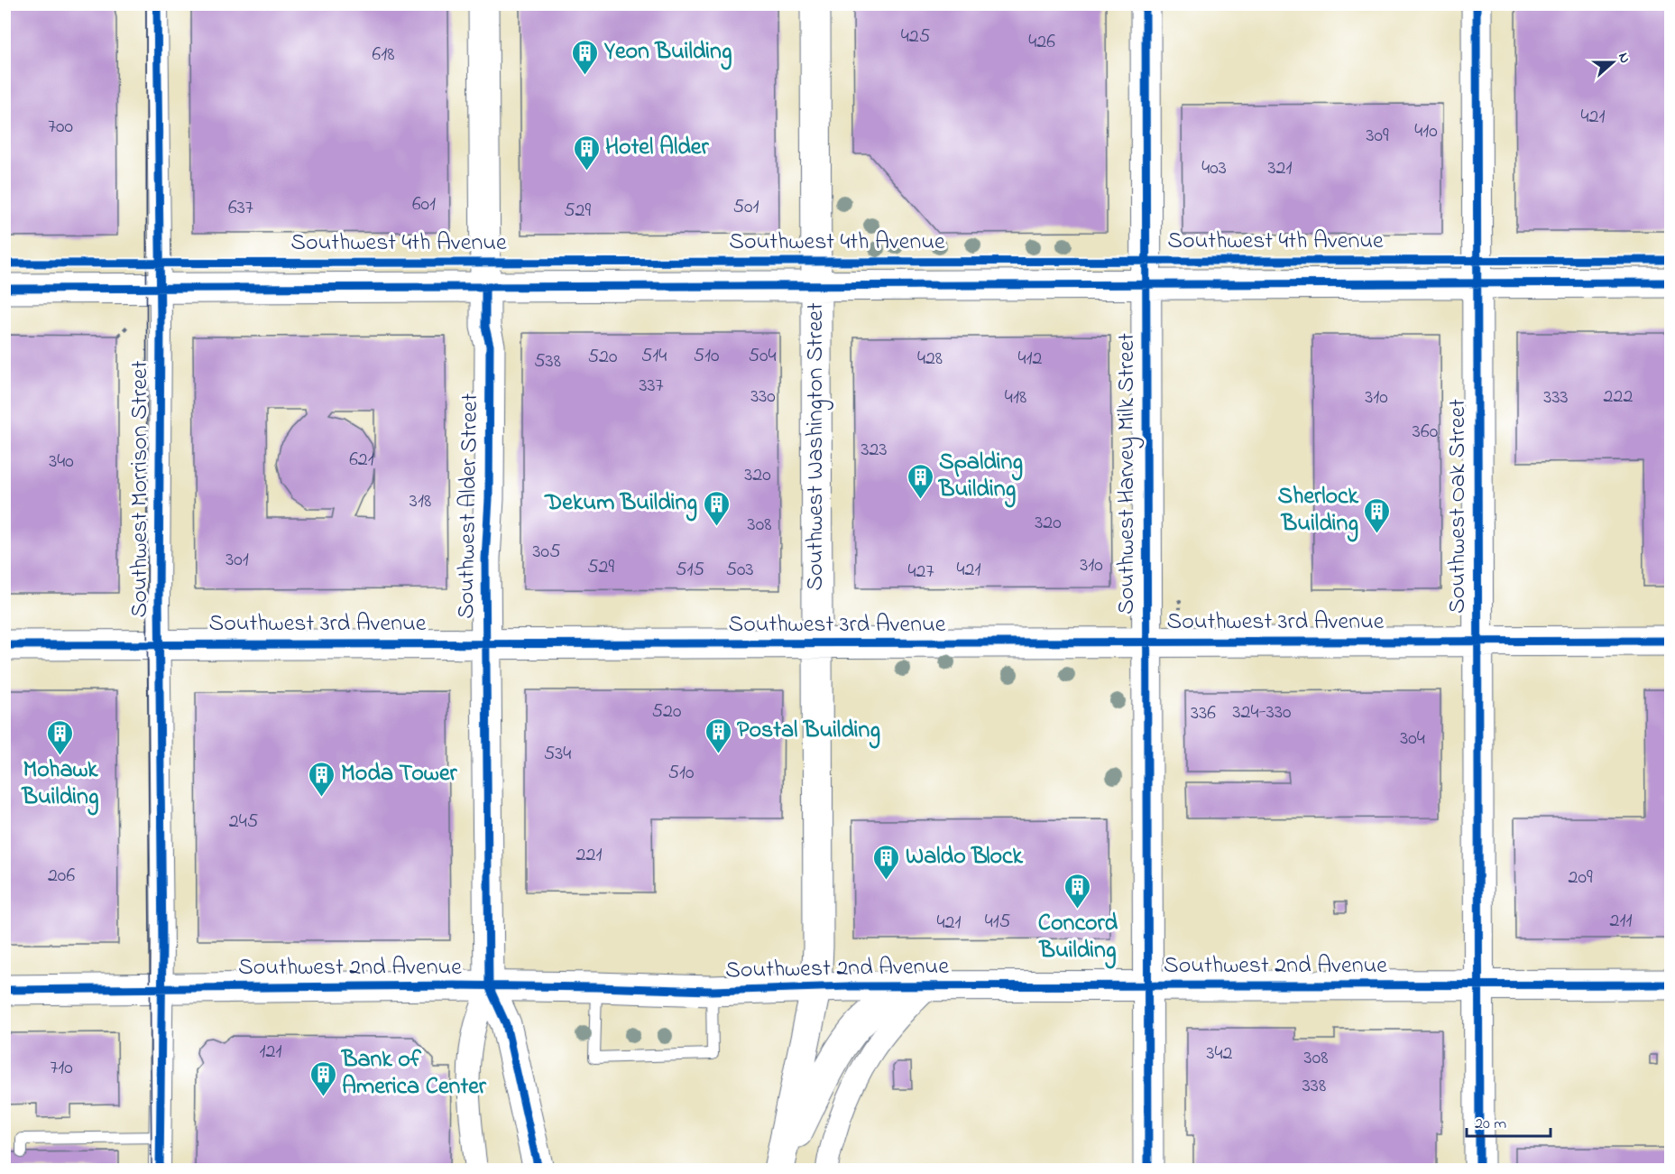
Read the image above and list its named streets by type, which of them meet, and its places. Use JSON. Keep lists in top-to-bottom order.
{
  "streets": {
    "main road": [
      "Southwest 4th Avenue",
      "Southwest Washington Street",
      "Southwest Harvey Milk Street",
      "Southwest Alder Street",
      "Southwest Oak Street",
      "Southwest 3rd Avenue",
      "Southwest 2nd Avenue"
    ],
    "street": ["Southwest Morrison Street"]
  },
  "crossings": [
    ["Southwest 4th Avenue", "Southwest Washington Street"],
    ["Southwest 4th Avenue", "Southwest Harvey Milk Street"],
    ["Southwest 4th Avenue", "Southwest Morrison Street"],
    ["Southwest 4th Avenue", "Southwest Alder Street"],
    ["Southwest 4th Avenue", "Southwest Oak Street"],
    ["Southwest Washington Street", "Southwest 3rd Avenue"],
    ["Southwest Washington Street", "Southwest 2nd Avenue"],
    ["Southwest Harvey Milk Street", "Southwest 3rd Avenue"],
    ["Southwest Harvey Milk Street", "Southwest 2nd Avenue"],
    ["Southwest Morrison Street", "Southwest 3rd Avenue"],
    ["Southwest Morrison Street", "Southwest 2nd Avenue"],
    ["Southwest Alder Street", "Southwest 3rd Avenue"],
    ["Southwest Alder Street", "Southwest 2nd Avenue"],
    ["Southwest Oak Street", "Southwest 3rd Avenue"],
    ["Southwest Oak Street", "Southwest 2nd Avenue"]
  ],
  "places": {
    "building": [
      "Yeon Building",
      "Hotel Alder",
      "Spalding Building",
      "Dekum Building",
      "Sherlock Building",
      "Postal Building",
      "Mohawk Building",
      "Moda Tower",
      "Waldo Block",
      "Concord Building",
      "Bank of America Center"
    ]
  },
  "house_numbers": [
    "425",
    "426",
    "618",
    "421",
    "700",
    "410",
    "309",
    "403",
    "321",
    "601",
    "501",
    "637",
    "529",
    "514",
    "510",
    "504",
    "520",
    "428",
    "412",
    "538",
    "337",
    "330",
    "222",
    "418",
    "310",
    "333",
    "360",
    "323",
    "621",
    "340",
    "320",
    "318",
    "320",
    "308",
    "305",
    "301",
    "310",
    "529",
    "515",
    "503",
    "421",
    "427",
    "520",
    "324-330",
    "336",
    "304",
    "534",
    "510",
    "245",
    "221",
    "206",
    "209",
    "211",
    "415",
    "421",
    "121",
    "342",
    "308",
    "710",
    "338"
  ],
  "scale_bar": "20 m",
  "north": "right"
}
